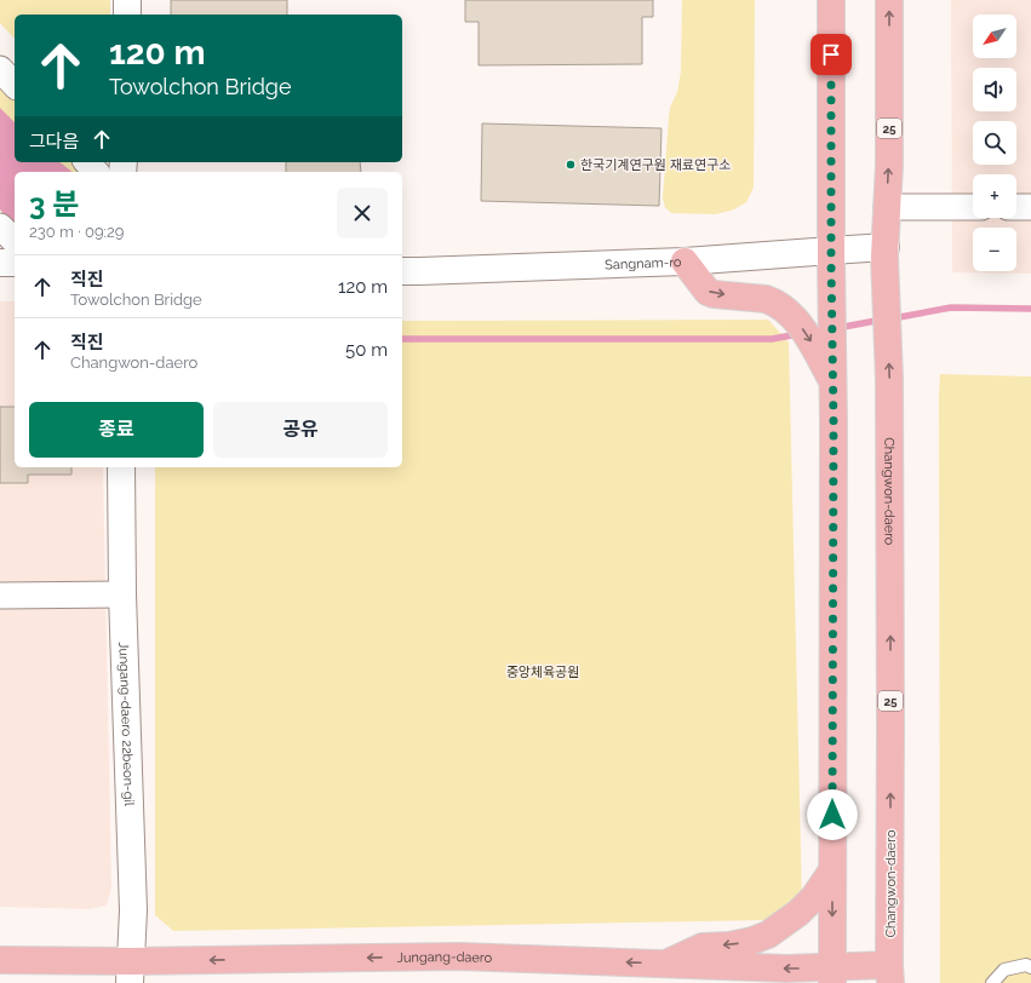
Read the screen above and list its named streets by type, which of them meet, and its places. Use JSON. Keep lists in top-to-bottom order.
{
  "streets": {
    "main road": ["25", "Changwon-daero", "Jungang-daero"],
    "street": ["Sangnam-ro", "Jungang-daero 22beon-gil"]
  },
  "crossings": [
    ["Sangnam-ro", "Changwon-daero"],
    ["Changwon-daero", "Jungang-daero"],
    ["Jungang-daero 22beon-gil", "Jungang-daero"]
  ],
  "one_way": ["Jungang-daero"],
  "parks": ["중앙체육공원"],
  "places": ["한국기계연구원 재료연구소"],
  "north": "bottom left",
  "page": {
    "map_buttons": ["+", "−"],
    "turn": ["120 m", "Towolchon Bridge"],
    "then": "그다음",
    "heading": ["3 분", "230 m · 09:29"],
    "list": [
      {
        "name": "직진",
        "note": "Towolchon Bridge",
        "value": "120 m"
      },
      {
        "name": "직진",
        "note": "Changwon-daero",
        "value": "50 m"
      }
    ],
    "buttons": ["종료", "공유"]
  }
}
